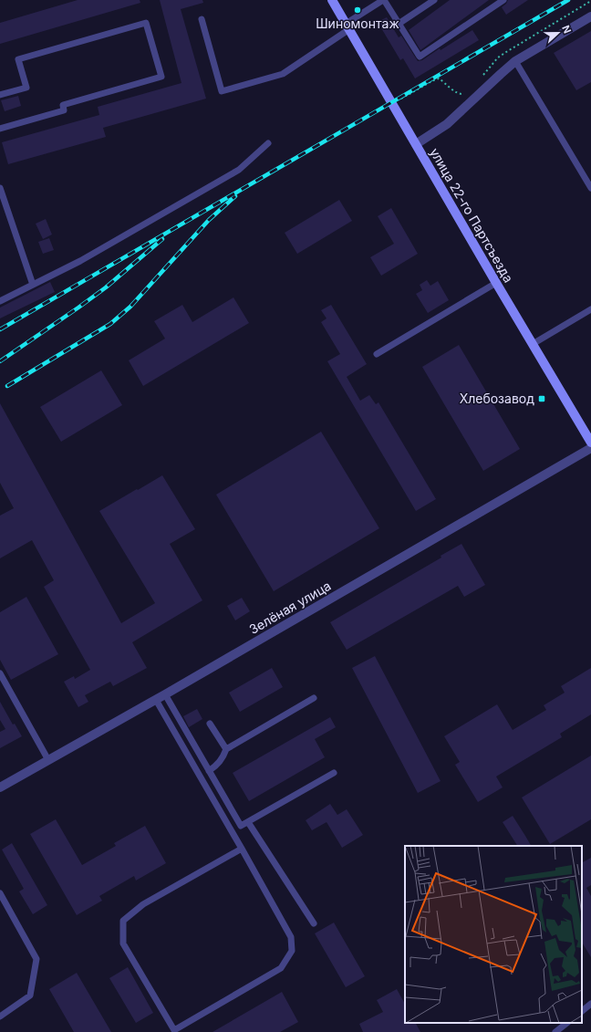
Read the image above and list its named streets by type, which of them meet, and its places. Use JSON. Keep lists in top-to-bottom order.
{
  "streets": {
    "main road": ["улица 22-го Партсъезда"],
    "street": ["Зелёная улица"]
  },
  "places": {
    "other": ["Шиномонтаж"],
    "transit": ["Хлебозавод"]
  },
  "north": "right"
}
